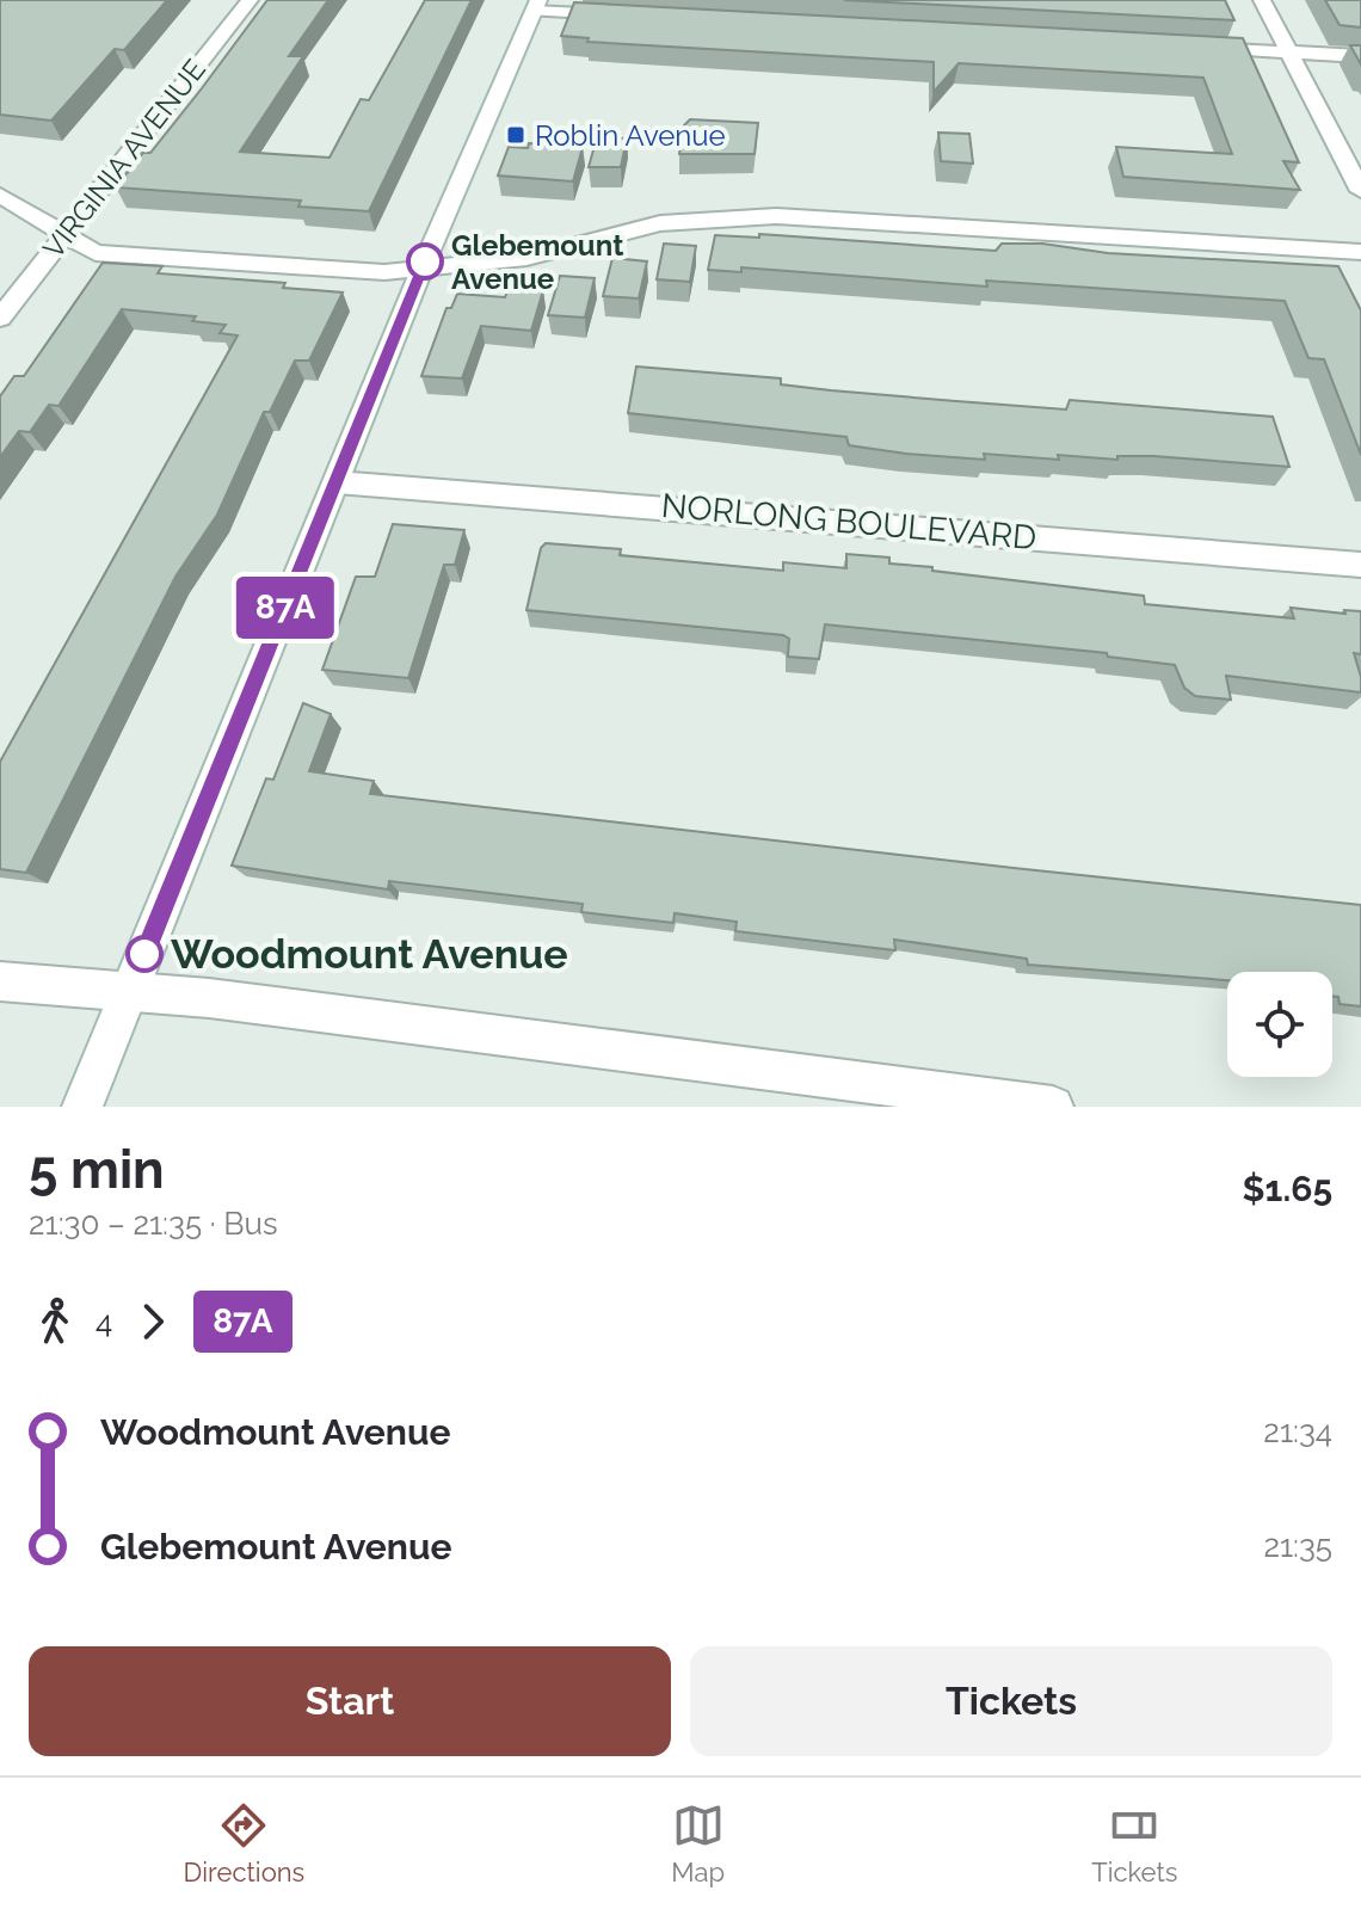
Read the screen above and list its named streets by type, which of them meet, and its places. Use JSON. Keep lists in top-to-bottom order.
{
  "streets": {
    "street": ["VIRGINIA AVENUE", "NORLONG BOULEVARD"]
  },
  "places": {
    "transit": ["Roblin Avenue"],
    "other": ["Glebemount Avenue", "Woodmount Avenue"]
  },
  "lines": ["bus line 87A"],
  "page": {
    "on_map": "87A",
    "heading": ["5 min", "21:30 – 21:35 · Bus", "$1.65"],
    "legs": ["4", "87A"],
    "list": [
      {
        "name": "Woodmount Avenue",
        "value": "21:34"
      },
      {
        "name": "Glebemount Avenue",
        "value": "21:35"
      }
    ],
    "buttons": ["Start", "Tickets"],
    "tabs": ["Directions", "Map", "Tickets"]
  }
}
